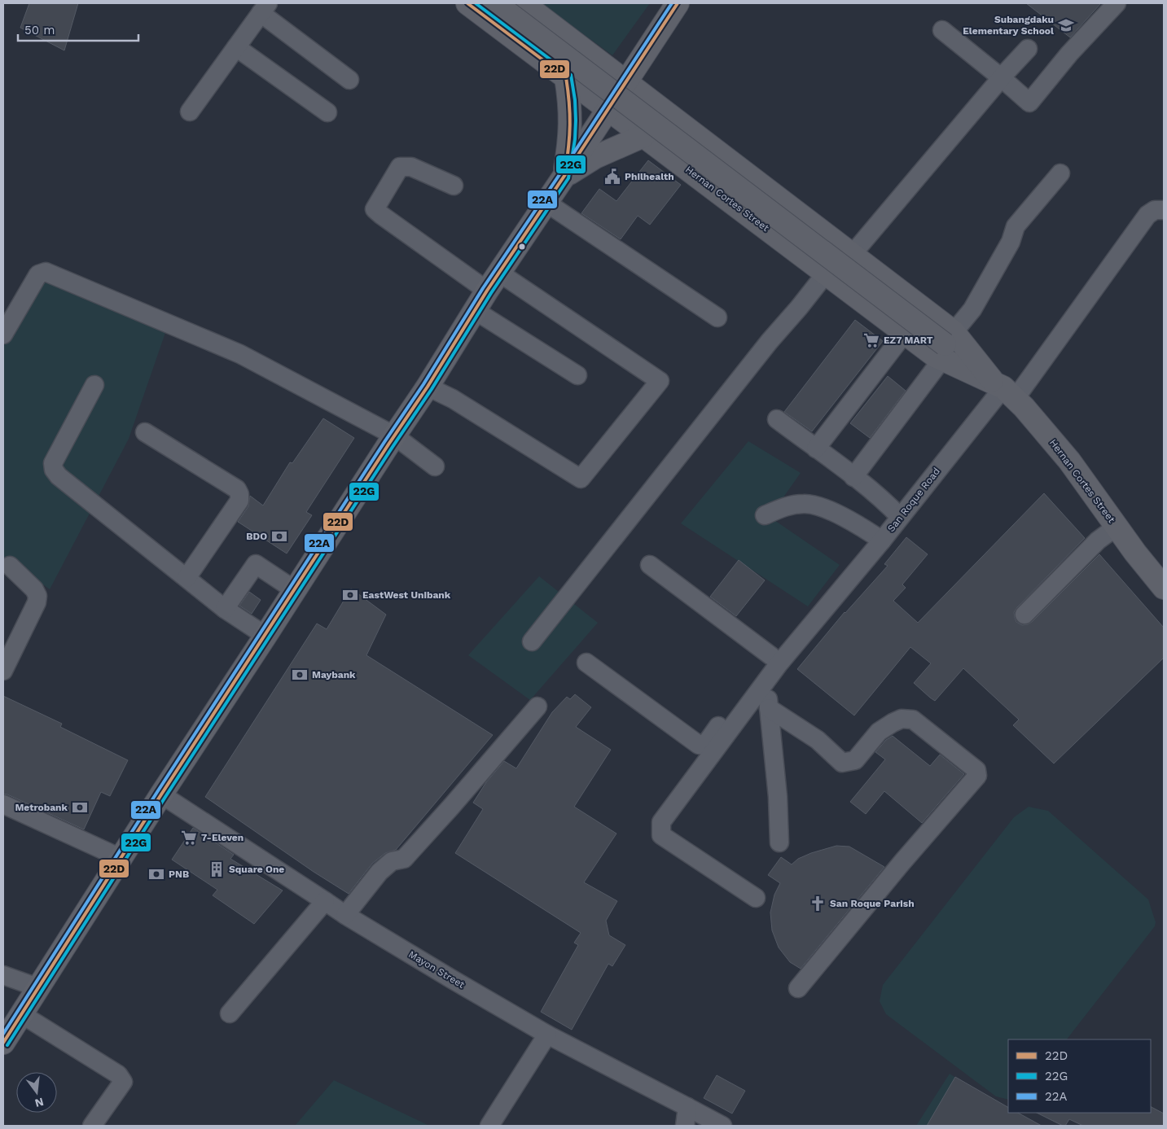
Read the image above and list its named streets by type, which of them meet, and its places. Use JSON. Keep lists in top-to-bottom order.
{
  "streets": {
    "main road": ["Hernan Cortes Street"],
    "street": ["San Roque Road", "Mayon Street"]
  },
  "crossings": [
    ["Hernan Cortes Street", "San Roque Road"]
  ],
  "places": {
    "school or university": ["Subangdaku Elementary School"],
    "public building": ["Philhealth"],
    "supermarket": ["EZ7 MART", "7-Eleven"],
    "bank": [
      "BDO",
      "EastWest Unibank",
      "Maybank",
      "Metrobank",
      "PNB"
    ],
    "building": ["Square One"],
    "church": ["San Roque Parish"]
  },
  "lines": ["transit line 22D", "transit line 22G", "transit line 22A"],
  "legend": ["22D", "22G", "22A"],
  "scale_bar": "50 m",
  "north": "bottom"
}
